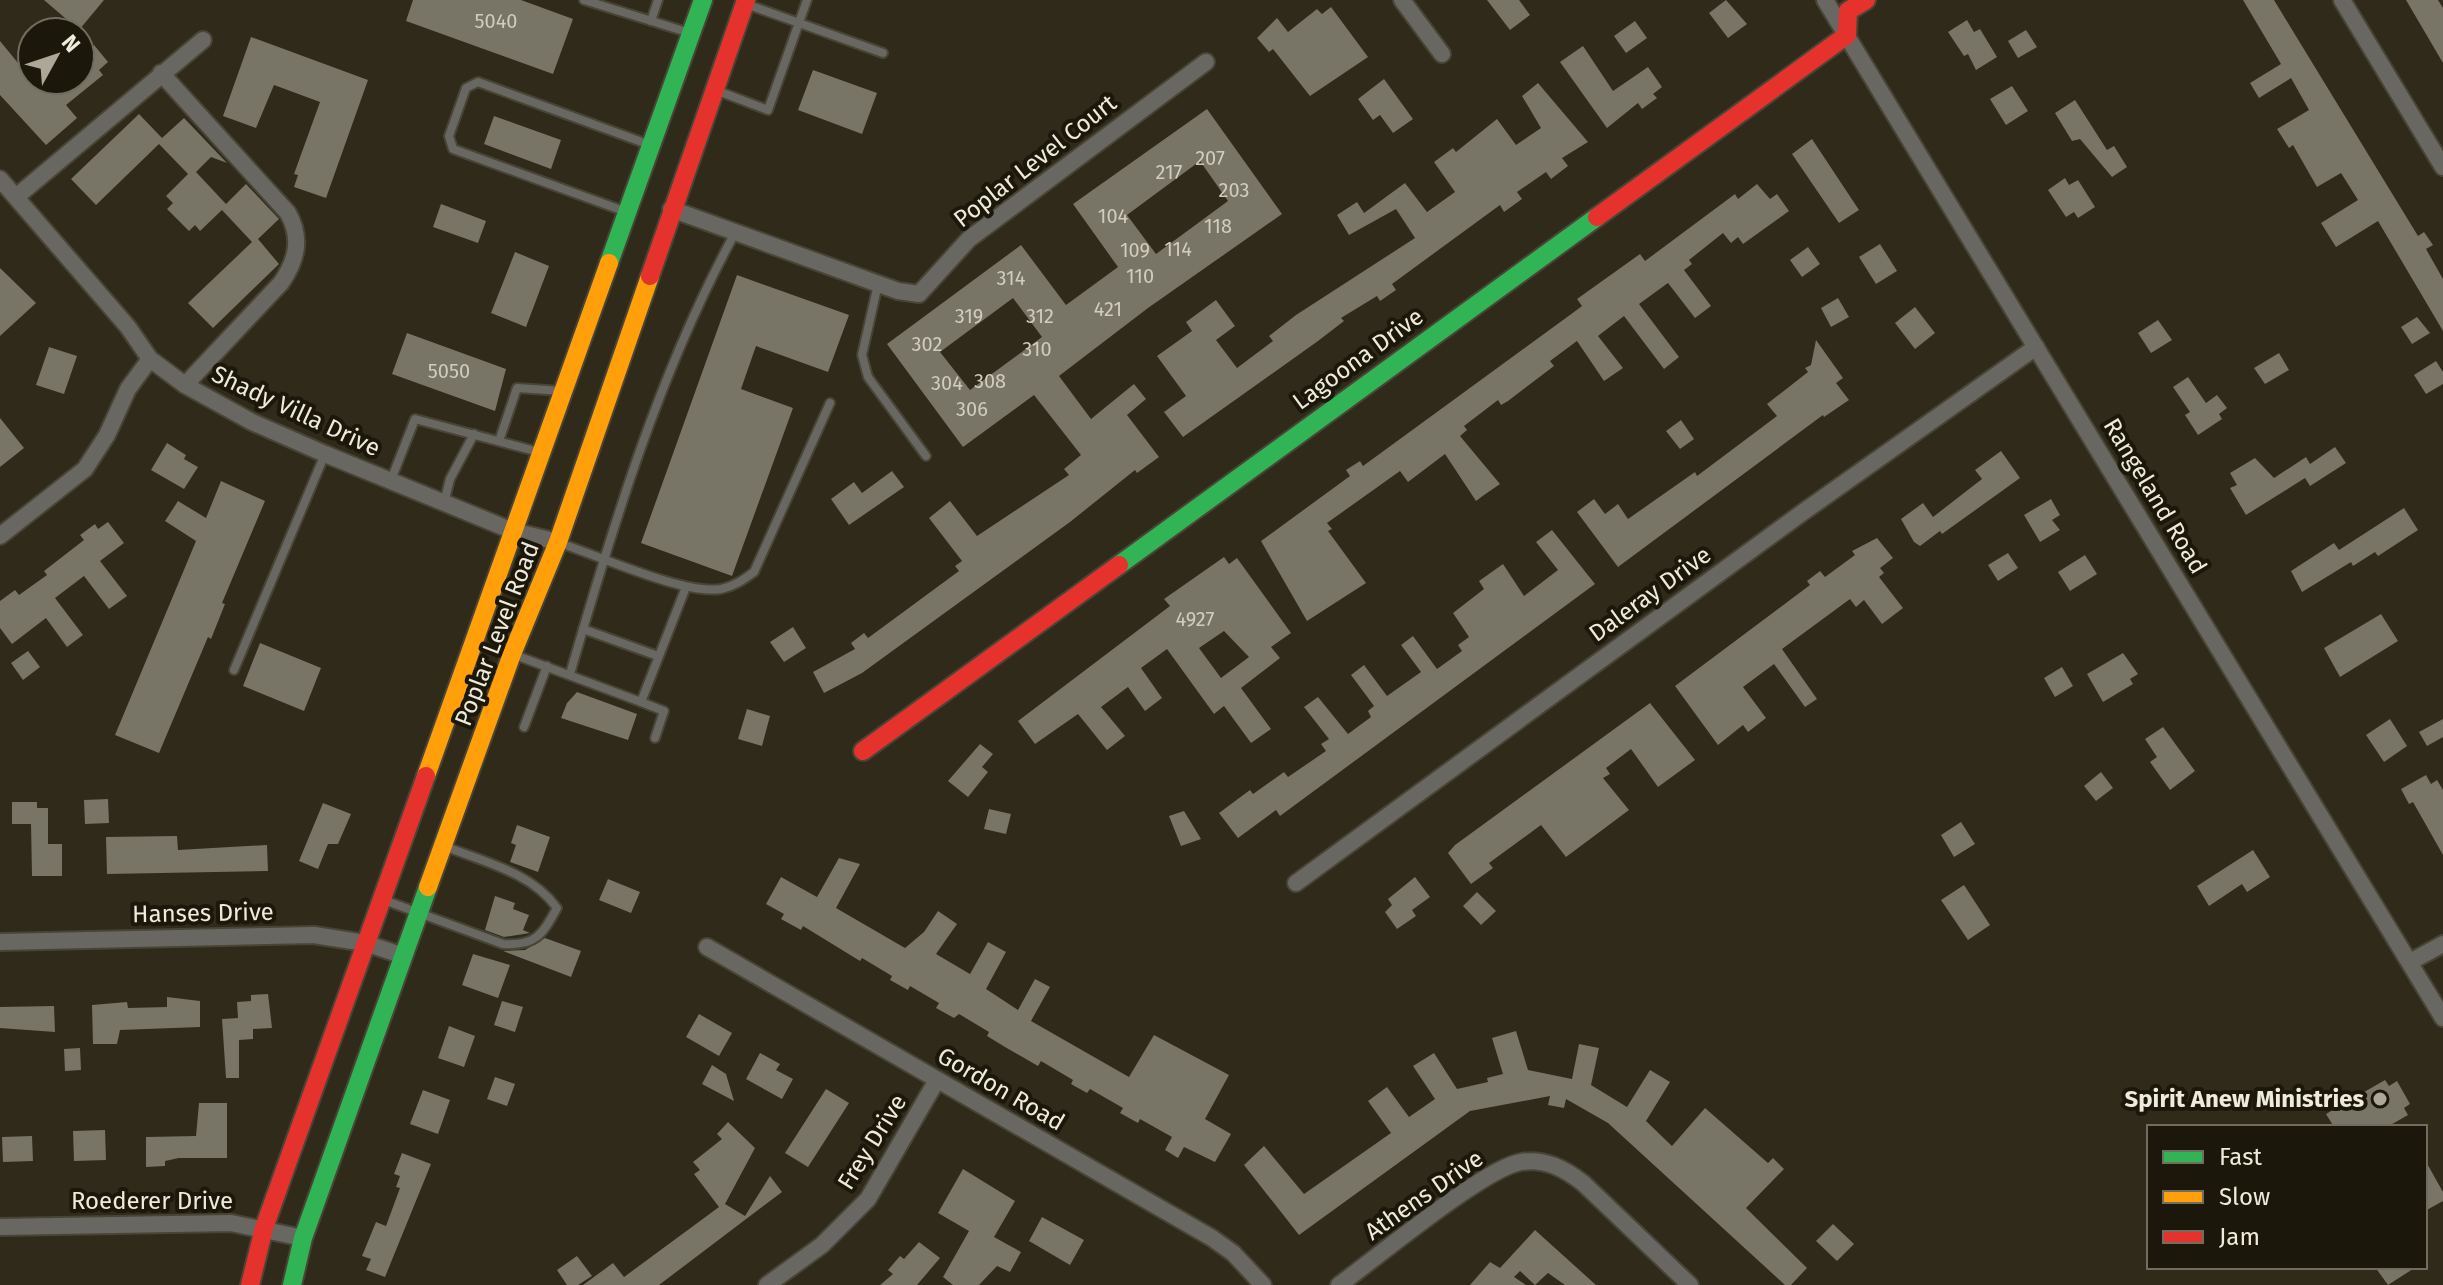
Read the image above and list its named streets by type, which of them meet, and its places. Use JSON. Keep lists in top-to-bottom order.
{
  "streets": {
    "main road": ["Lagoona Drive", "Poplar Level Road"],
    "street": [
      "Poplar Level Court",
      "Shady Villa Drive",
      "Rangeland Road",
      "Daleray Drive",
      "Hanses Drive",
      "Gordon Road",
      "Frey Drive",
      "Athens Drive",
      "Roederer Drive"
    ]
  },
  "crossings": [
    ["Poplar Level Court", "Poplar Level Road"],
    ["Lagoona Drive", "Rangeland Road"],
    ["Shady Villa Drive", "Poplar Level Road"],
    ["Rangeland Road", "Daleray Drive"],
    ["Poplar Level Road", "Hanses Drive"],
    ["Poplar Level Road", "Roederer Drive"],
    ["Gordon Road", "Frey Drive"]
  ],
  "places": ["Spirit Anew Ministries"],
  "house_numbers": [
    "5040",
    "207",
    "217",
    "203",
    "104",
    "118",
    "114",
    "109",
    "110",
    "314",
    "421",
    "319",
    "312",
    "302",
    "310",
    "5050",
    "308",
    "304",
    "306",
    "4927"
  ],
  "legend": ["Fast", "Slow", "Jam"],
  "north": "top right"
}
